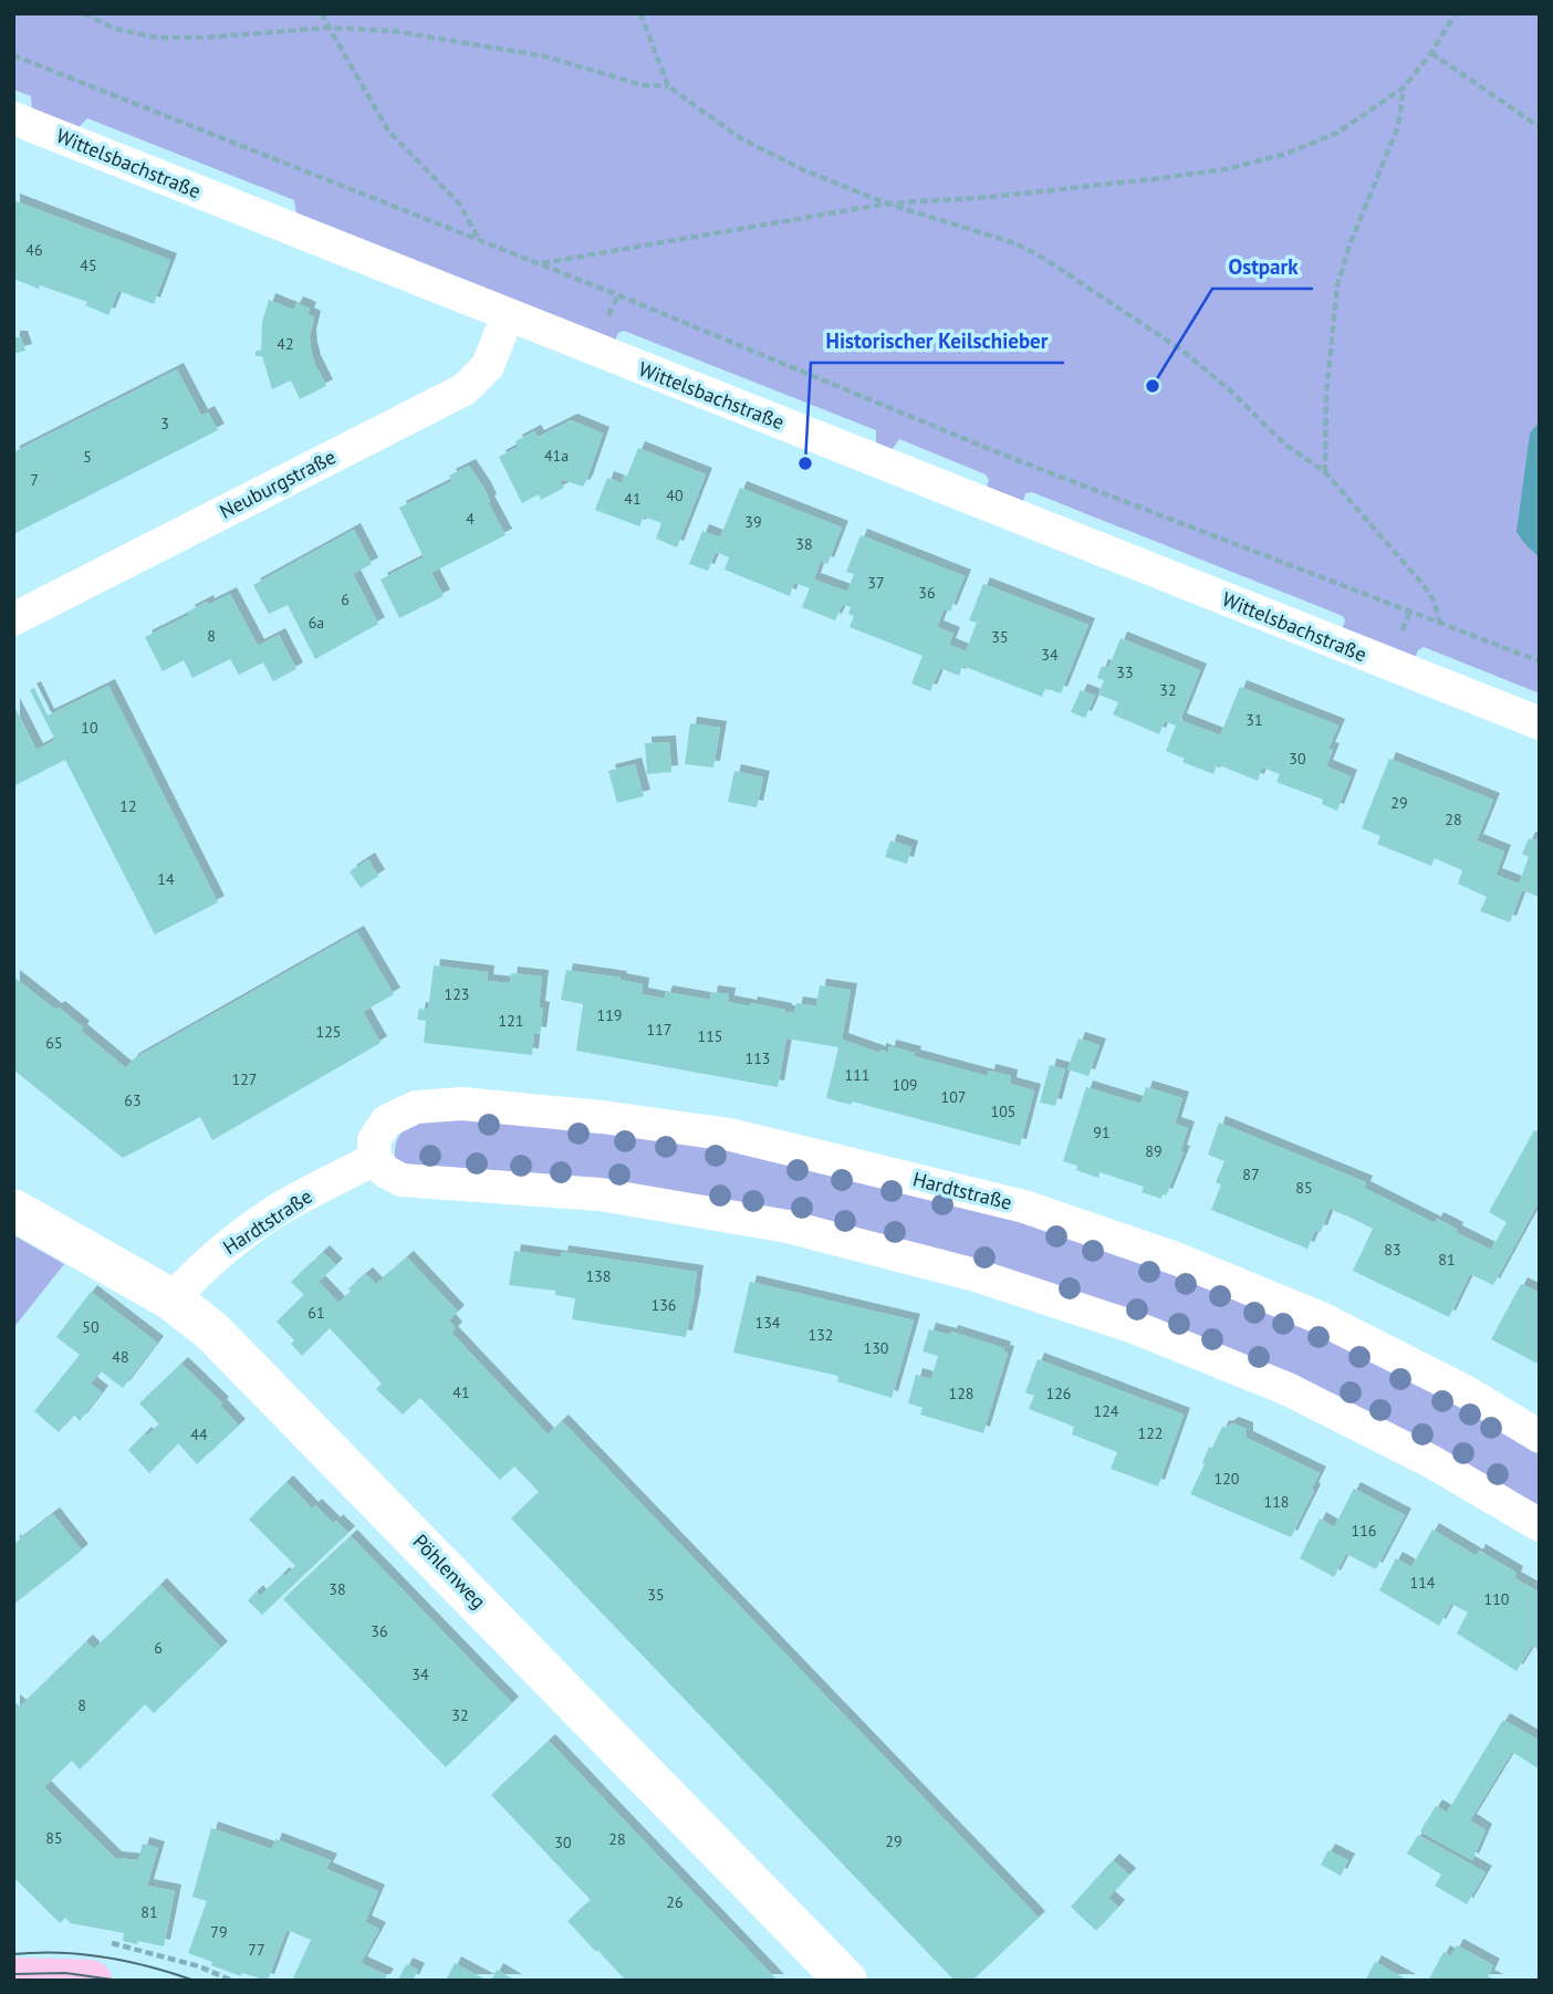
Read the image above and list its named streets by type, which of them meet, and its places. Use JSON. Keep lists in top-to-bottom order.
{
  "streets": {
    "main road": ["Pöhlenweg"],
    "street": ["Wittelsbachstraße", "Neuburgstraße", "Hardtstraße"]
  },
  "crossings": [
    ["Wittelsbachstraße", "Neuburgstraße"],
    ["Hardtstraße", "Pöhlenweg"]
  ],
  "places": ["Ostpark", "Historischer Keilschieber"],
  "house_numbers": [
    "46",
    "45",
    "42",
    "3",
    "41a",
    "5",
    "7",
    "40",
    "41",
    "4",
    "39",
    "38",
    "37",
    "36",
    "6",
    "6a",
    "8",
    "35",
    "34",
    "33",
    "32",
    "31",
    "10",
    "30",
    "29",
    "12",
    "28",
    "14",
    "123",
    "119",
    "121",
    "117",
    "125",
    "115",
    "65",
    "113",
    "111",
    "127",
    "109",
    "107",
    "63",
    "105",
    "91",
    "89",
    "87",
    "85",
    "83",
    "81",
    "138",
    "136",
    "61",
    "134",
    "50",
    "132",
    "130",
    "48",
    "41",
    "128",
    "126",
    "124",
    "122",
    "44",
    "120",
    "118",
    "116",
    "114",
    "38",
    "35",
    "110",
    "36",
    "6",
    "34",
    "8",
    "32",
    "85",
    "28",
    "29",
    "30",
    "26",
    "81",
    "79",
    "77"
  ]
}
